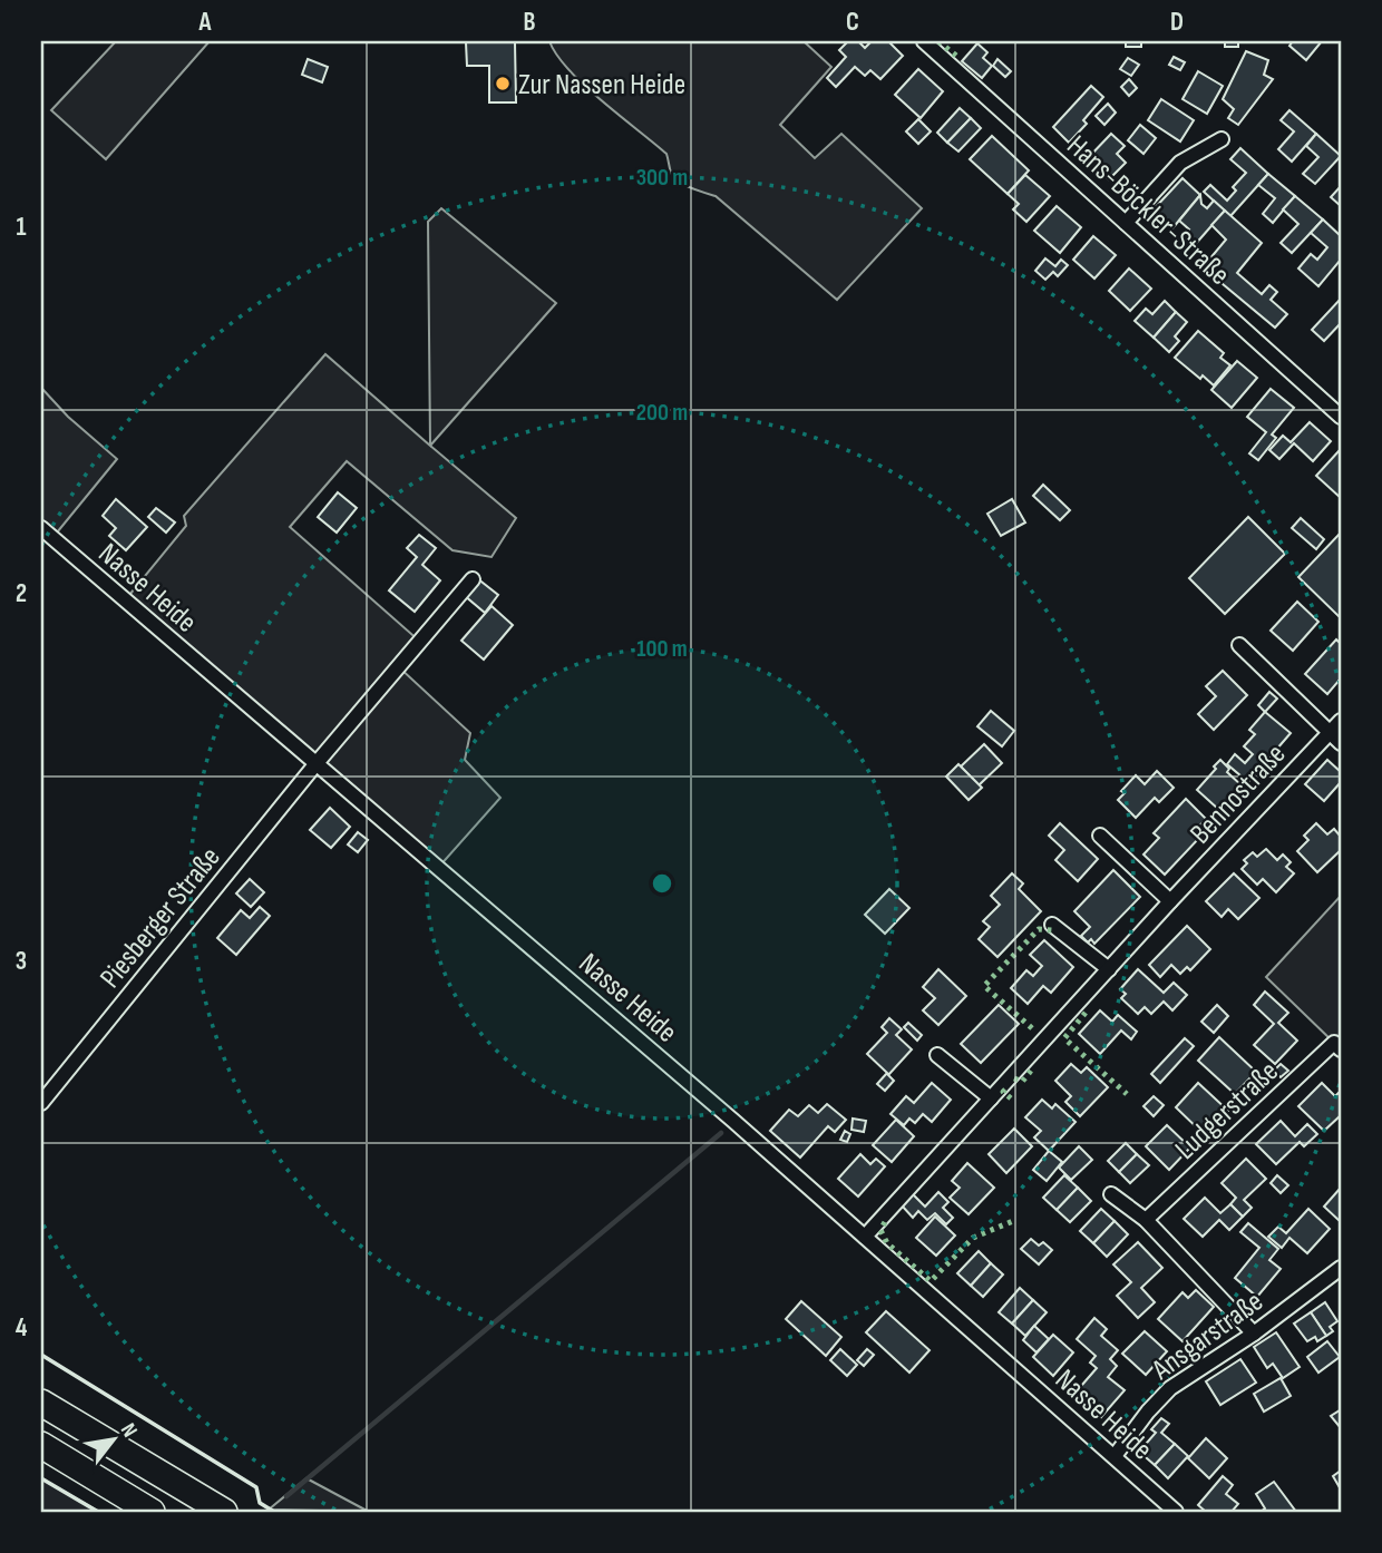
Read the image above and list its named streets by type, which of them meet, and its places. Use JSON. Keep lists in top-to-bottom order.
{
  "streets": {
    "street": [
      "Hans-Böckler-Straße",
      "Nasse Heide",
      "Bennostraße",
      "Piesberger Straße",
      "Ludgerstraße",
      "Ansgarstraße"
    ]
  },
  "crossings": [
    ["Nasse Heide", "Bennostraße"],
    ["Nasse Heide", "Piesberger Straße"],
    ["Nasse Heide", "Ansgarstraße"]
  ],
  "places": ["Zur Nassen Heide"],
  "north": "top right",
  "grid": {
    "columns": [
      "A",
      "B",
      "C",
      "D"
    ],
    "rows": [
      "1",
      "2",
      "3",
      "4"
    ]
  },
  "rings": ["300 m", "200 m", "100 m"]
}
